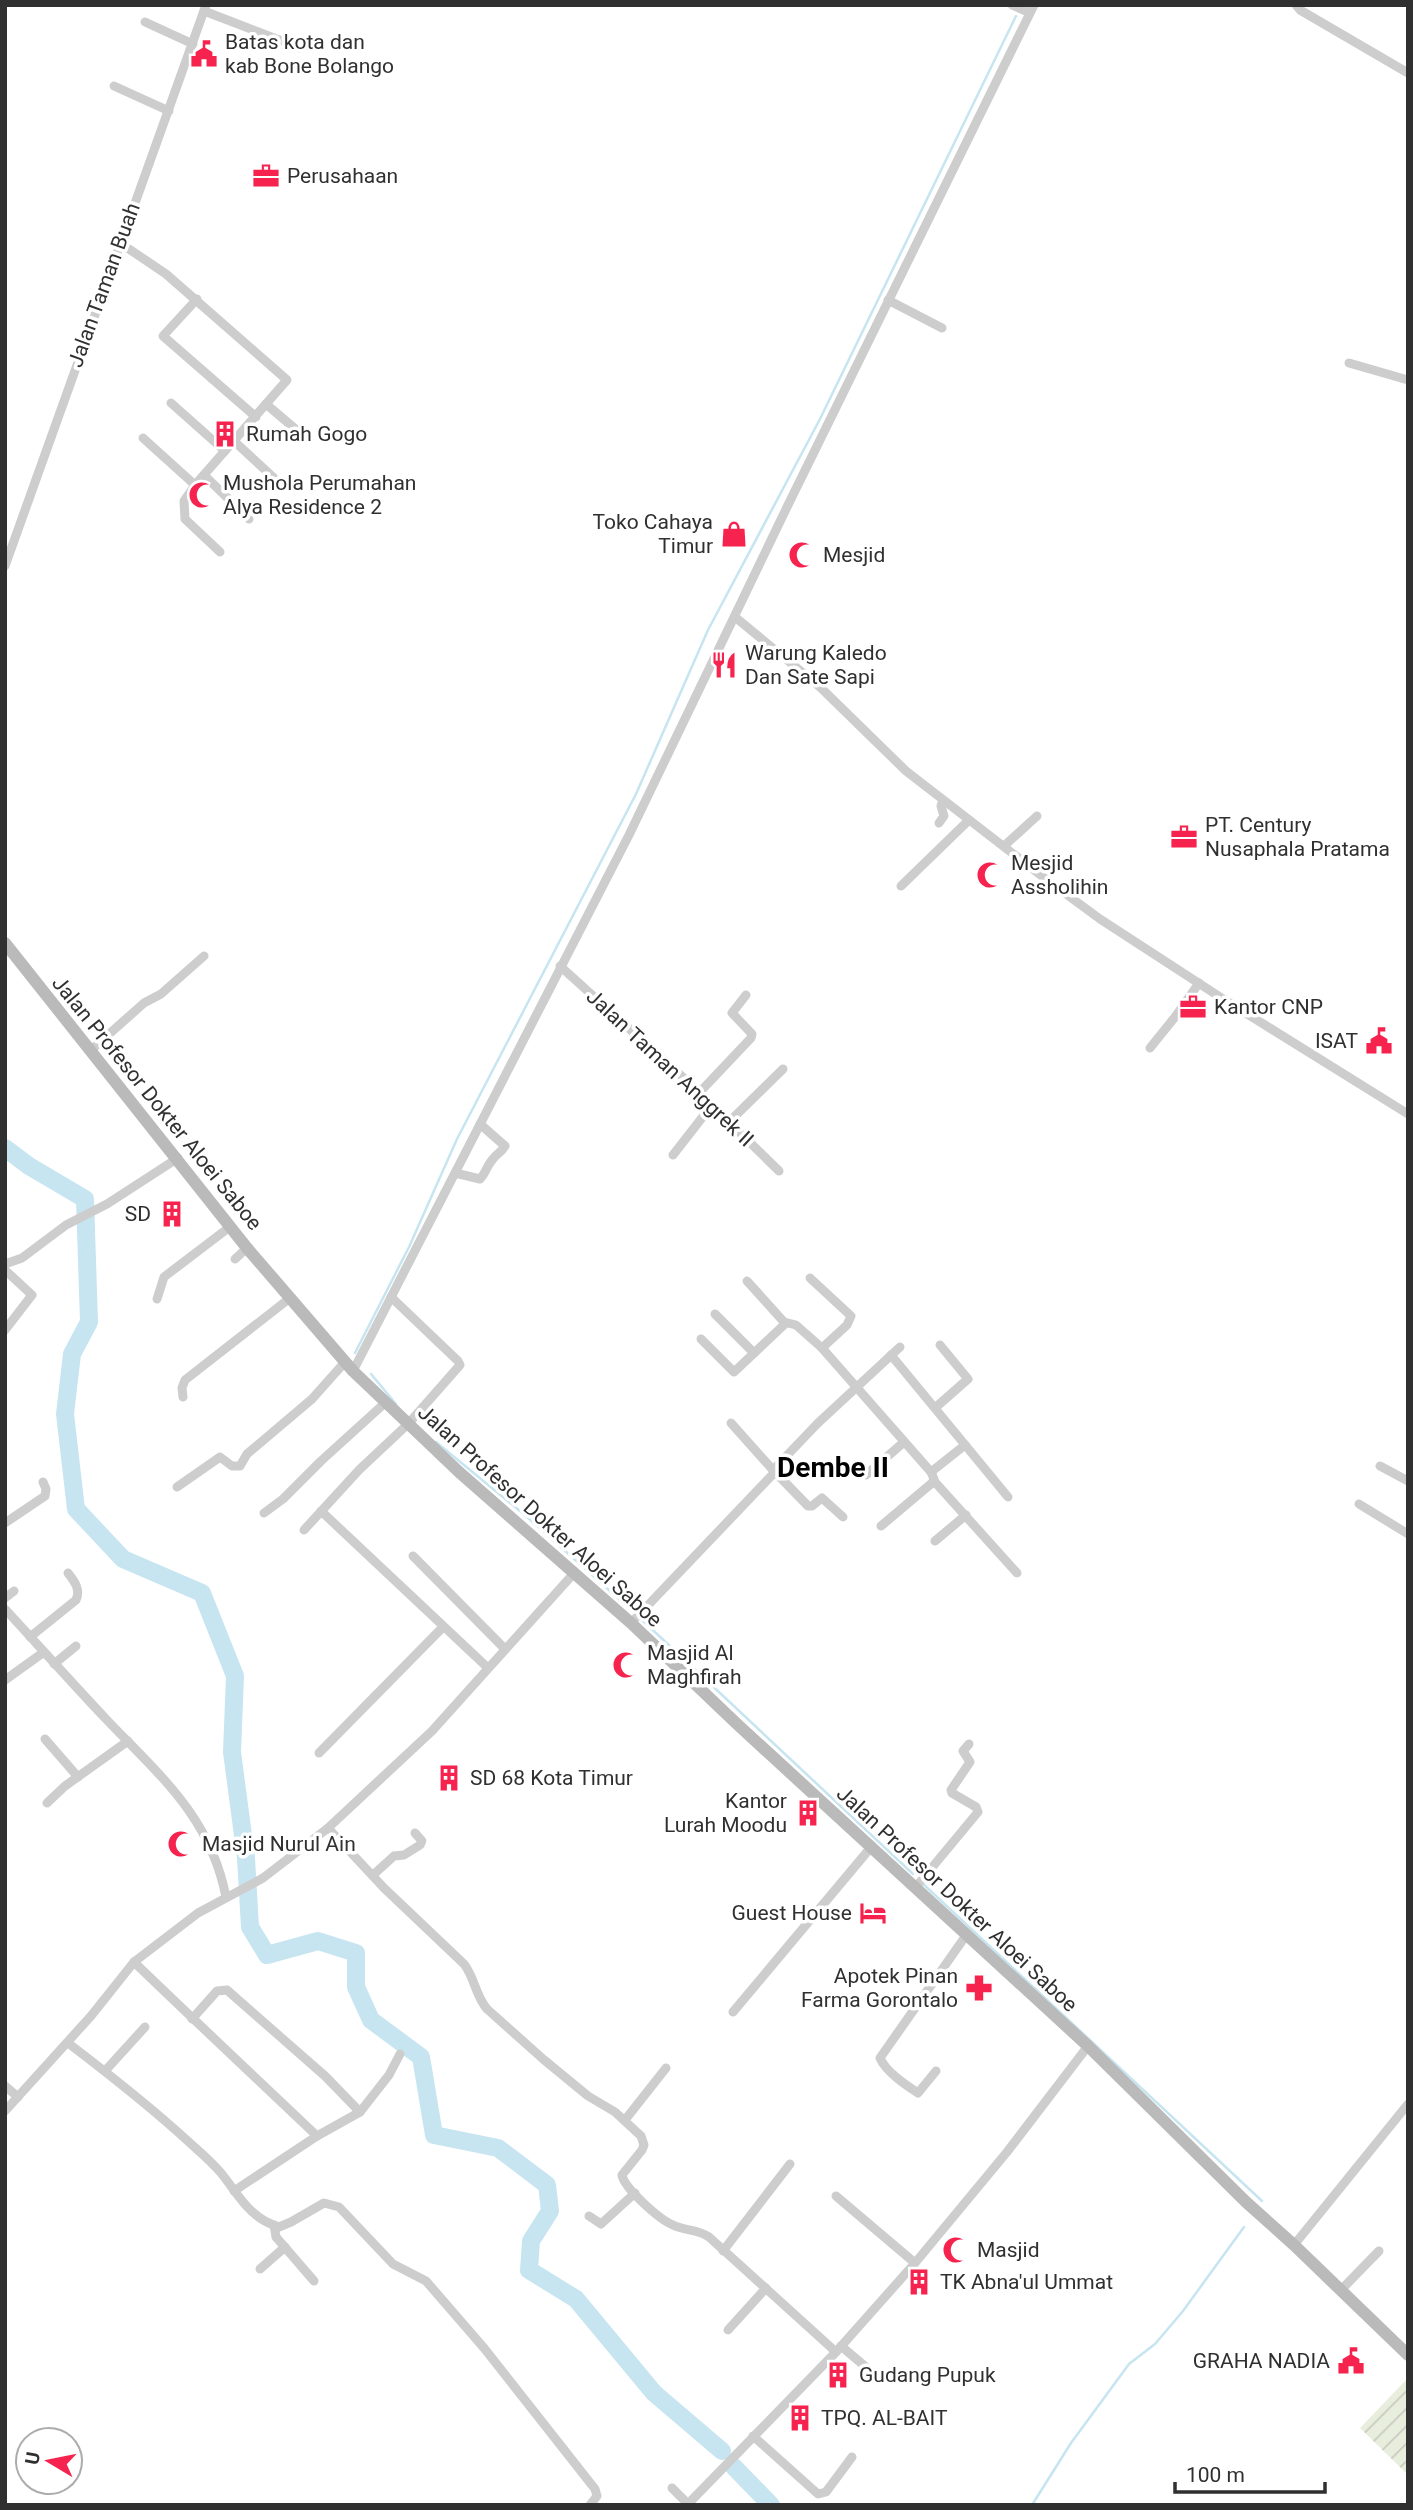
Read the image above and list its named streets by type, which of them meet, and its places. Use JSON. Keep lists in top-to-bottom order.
{
  "streets": {
    "street": ["Jalan Taman Buah", "Jalan Taman Anggrek II", "Jalan Profesor Dokter Aloei Saboe"]
  },
  "districts": ["Dembe II"],
  "places": {
    "public building": ["Batas kota dan kab Bone Bolango", "ISAT", "GRAHA NADIA"],
    "office": ["Perusahaan", "PT. Century Nusaphala Pratama", "Kantor CNP"],
    "building": [
      "Rumah Gogo",
      "SD",
      "SD 68 Kota Timur",
      "Kantor Lurah Moodu",
      "TK Abna'ul Ummat",
      "Gudang Pupuk",
      "TPQ. AL-BAIT"
    ],
    "mosque": [
      "Mushola Perumahan Alya Residence 2",
      "Mesjid",
      "Mesjid Assholihin",
      "Masjid Al Maghfirah",
      "Masjid Nurul Ain",
      "Masjid"
    ],
    "shop": ["Toko Cahaya Timur"],
    "restaurant": ["Warung Kaledo Dan Sate Sapi"],
    "hotel": ["Guest House"],
    "pharmacy": ["Apotek Pinan Farma Gorontalo"]
  },
  "scale_bar": "100 m",
  "north": "left"
}
